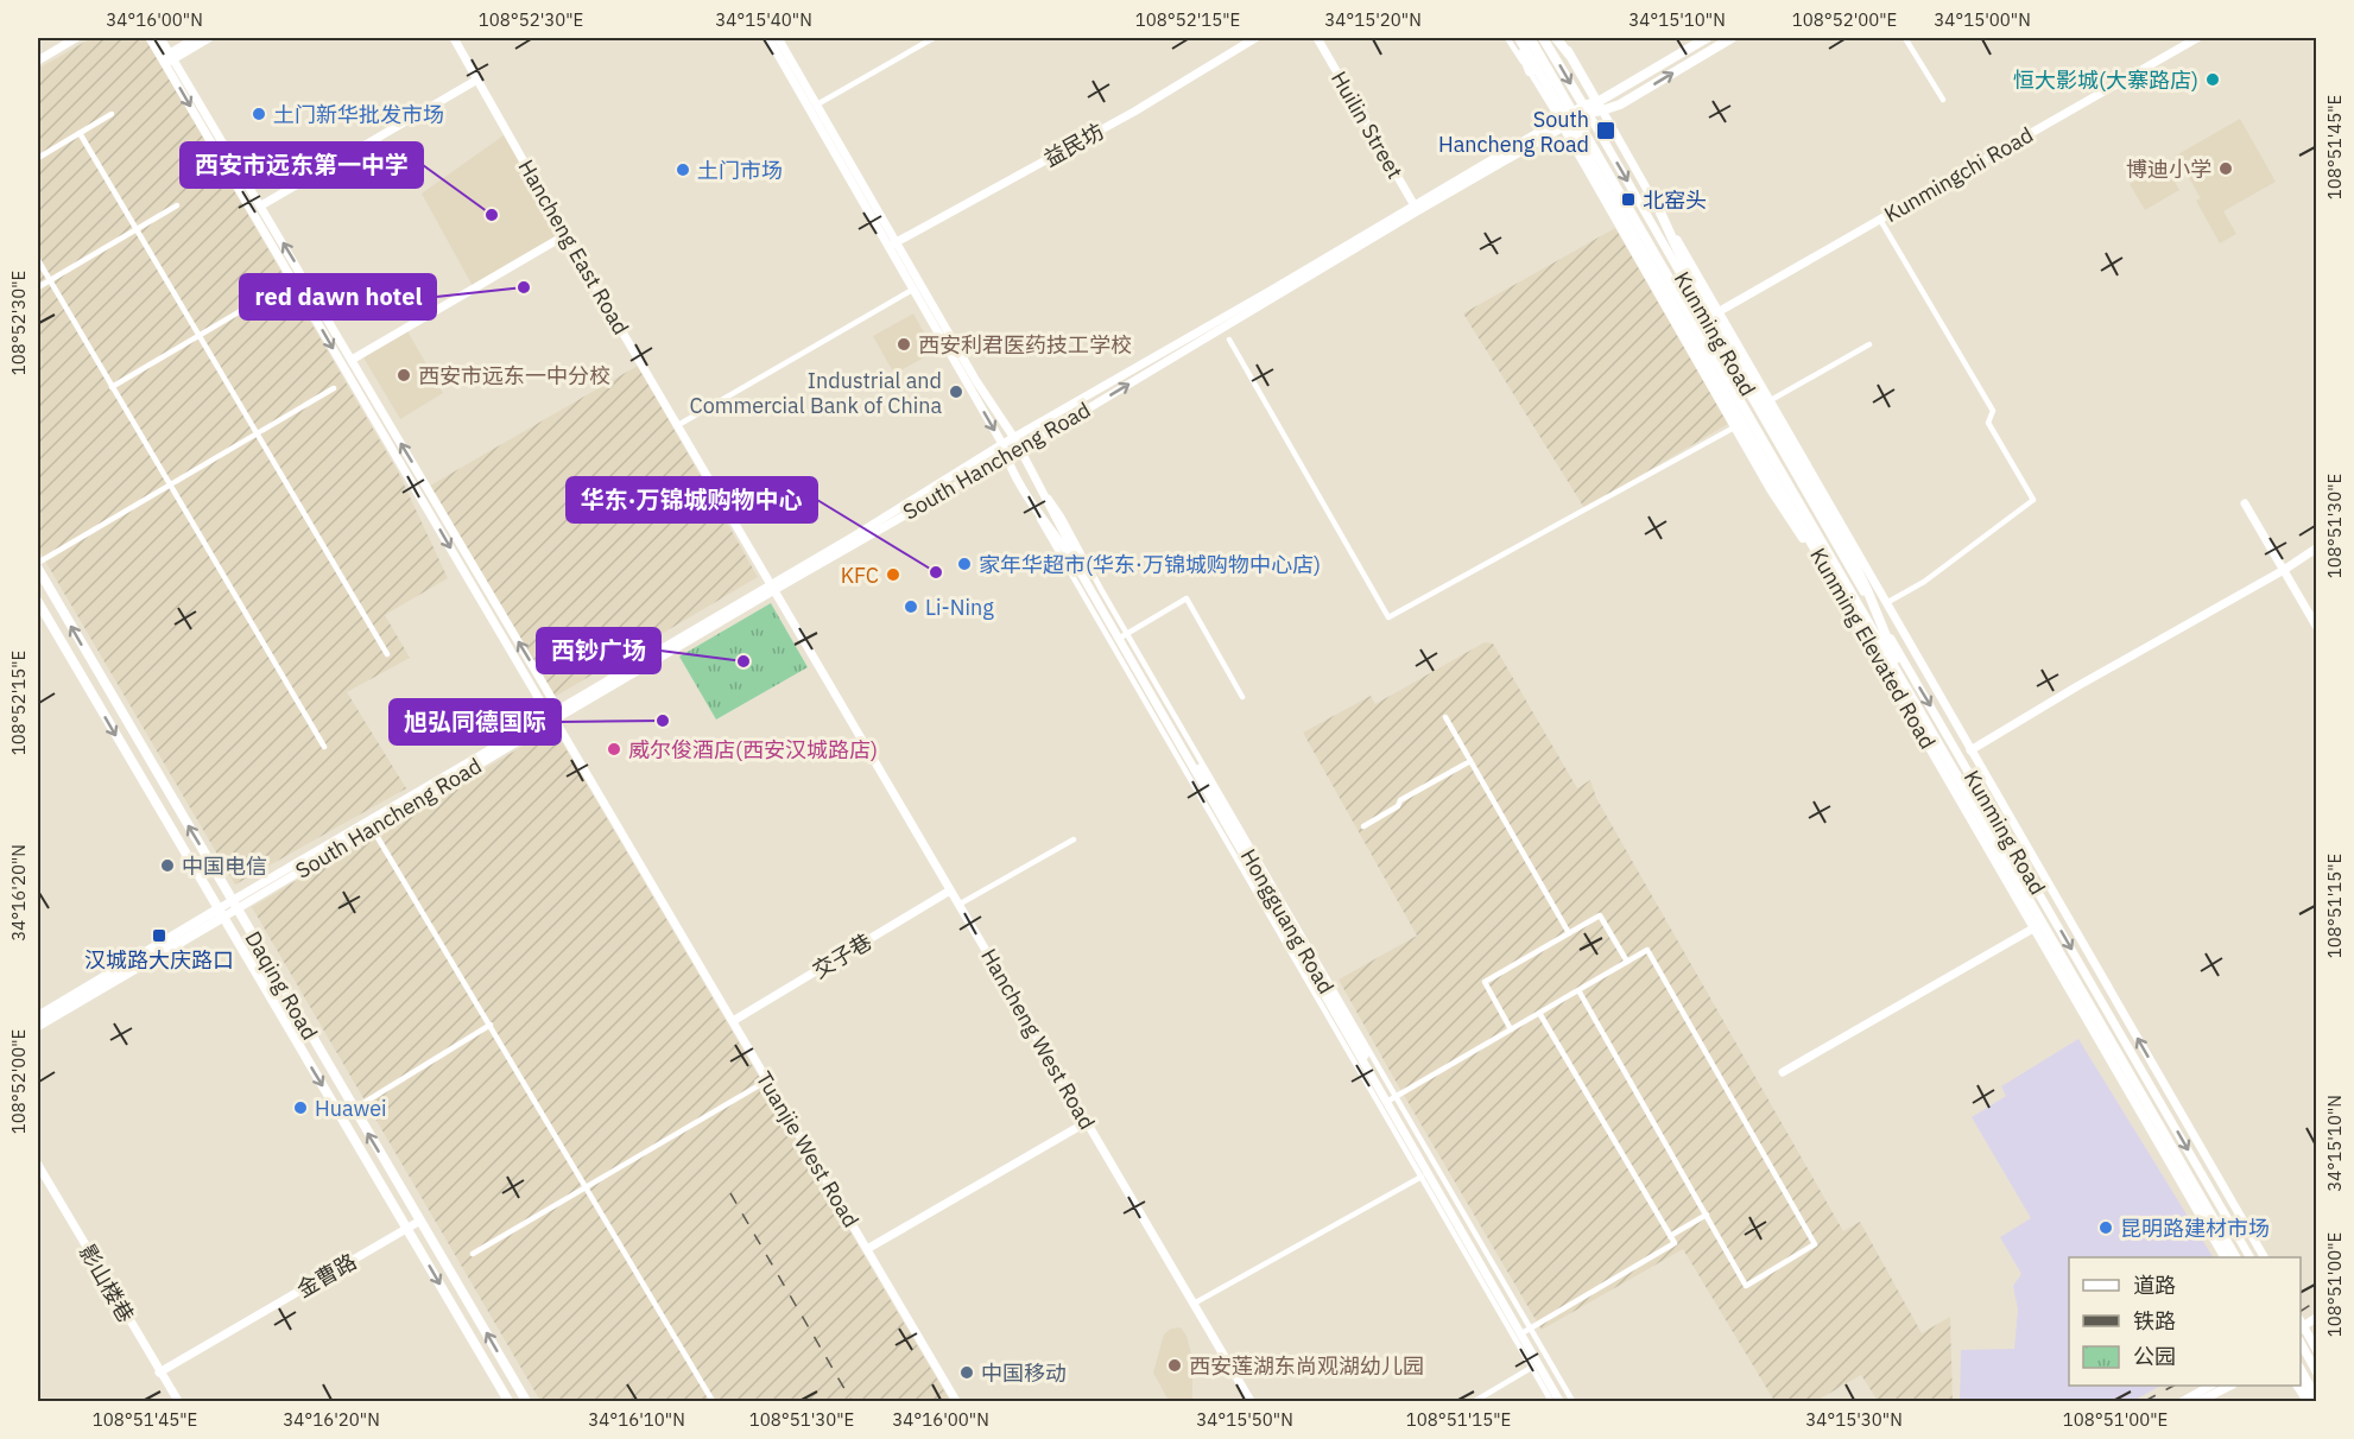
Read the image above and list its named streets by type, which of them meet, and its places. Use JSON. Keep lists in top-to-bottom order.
{
  "streets": {
    "highway": ["Kunming Elevated Road"],
    "main road": [
      "Huilin Street",
      "益民坊",
      "Kunmingchi Road",
      "Hancheng East Road",
      "Kunming Road",
      "South Hancheng Road",
      "Hongguang Road",
      "交子巷",
      "Daqing Road",
      "Hancheng West Road",
      "Tuanjie West Road",
      "金曹路",
      "影山楼巷"
    ]
  },
  "crossings": [
    ["Huilin Street", "South Hancheng Road"],
    ["益民坊", "Hongguang Road"],
    ["Kunmingchi Road", "Kunming Road"],
    ["Hancheng East Road", "South Hancheng Road"],
    ["Hancheng East Road", "Hancheng West Road"],
    ["Kunming Road", "South Hancheng Road"],
    ["South Hancheng Road", "Hongguang Road"],
    ["South Hancheng Road", "Daqing Road"],
    ["South Hancheng Road", "Tuanjie West Road"],
    ["交子巷", "Hancheng West Road"],
    ["交子巷", "Tuanjie West Road"],
    ["Daqing Road", "金曹路"],
    ["金曹路", "影山楼巷"]
  ],
  "places": {
    "other": [
      "恒大影城(大寨路店)",
      "土门新华批发市场",
      "博迪小学",
      "土门市场",
      "西安市远东第一中学",
      "red dawn hotel",
      "西安利君医药技工学校",
      "西安市远东一中分校",
      "Industrial and Commercial Bank of China",
      "家年华超市(华东·万锦城购物中心店)",
      "华东·万锦城购物中心",
      "KFC",
      "Li-Ning",
      "西钞广场",
      "旭弘同德国际",
      "威尔俊酒店(西安汉城路店)",
      "中国电信",
      "Huawei",
      "昆明路建材市场",
      "西安莲湖东尚观湖幼儿园",
      "中国移动"
    ],
    "transit": ["South Hancheng Road", "北窑头", "汉城路大庆路口"]
  },
  "legend": ["道路", "铁路", "公园"],
  "coordinates": [
    "34°16'00\"N",
    "108°52'30\"E",
    "34°15'40\"N",
    "108°52'15\"E",
    "34°15'20\"N",
    "34°15'10\"N",
    "108°52'00\"E",
    "34°15'00\"N",
    "108°51'45\"E",
    "108°51'30\"E",
    "34°16'20\"N",
    "108°51'15\"E",
    "108°51'00\"E",
    "34°16'10\"N",
    "34°15'50\"N",
    "34°15'30\"N"
  ]
}
